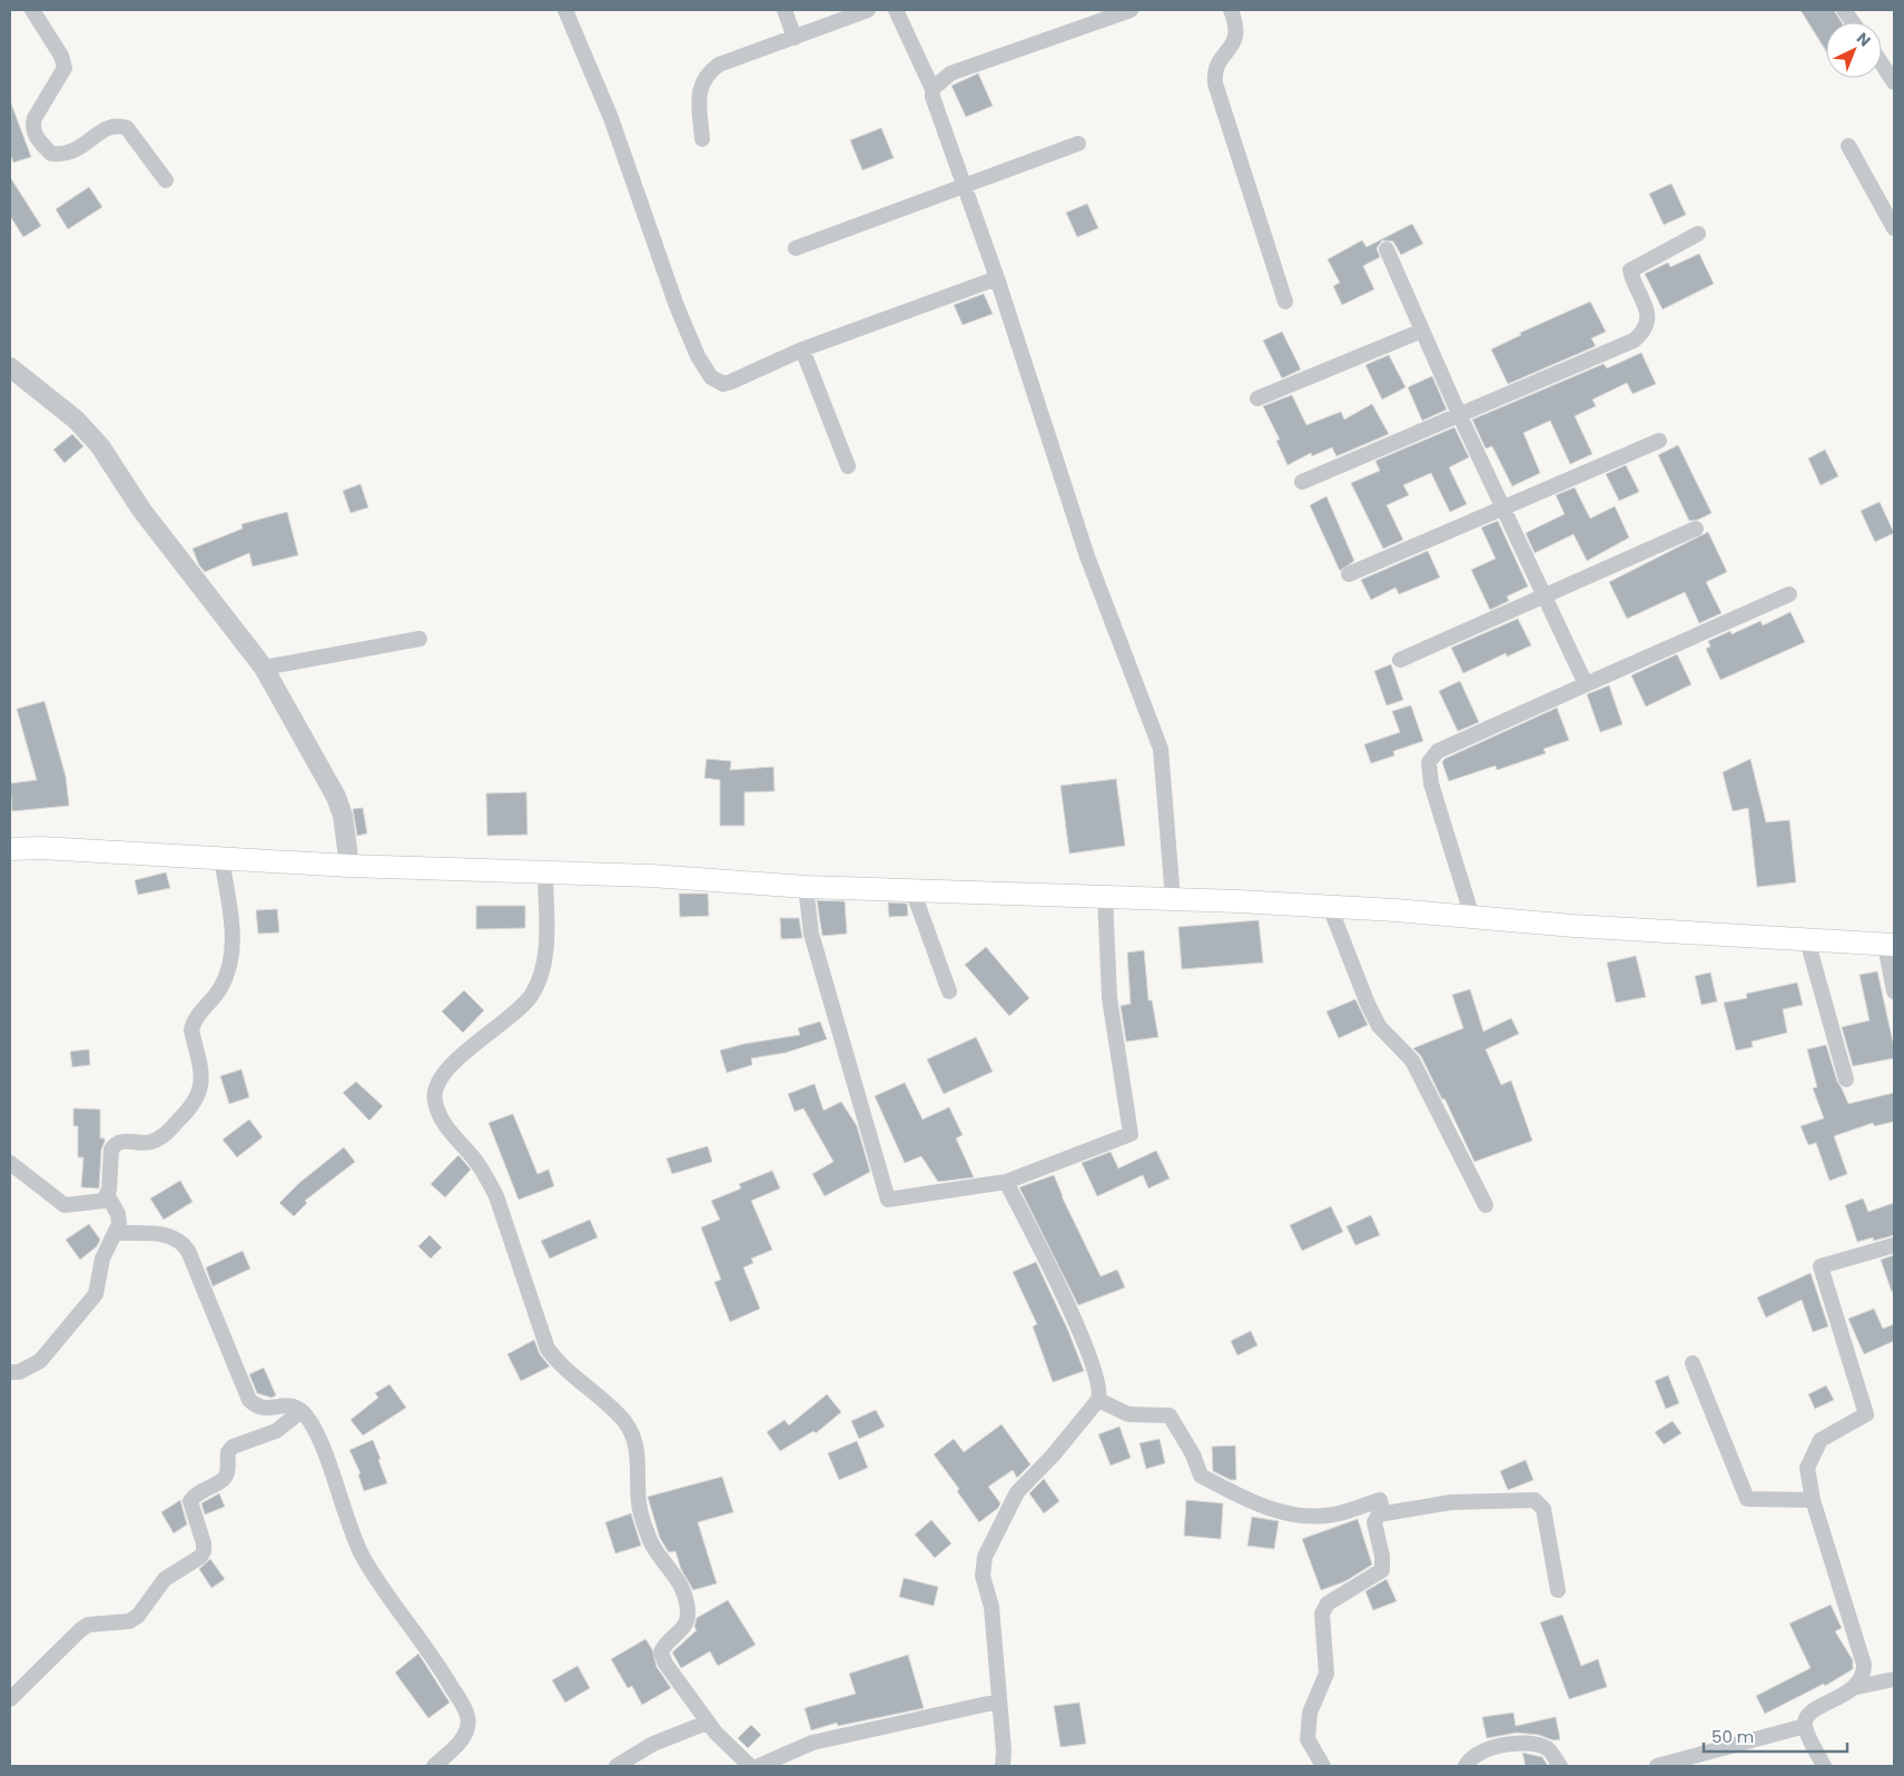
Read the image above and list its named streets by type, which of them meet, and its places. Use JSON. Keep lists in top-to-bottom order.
{
  "scale_bar": "50 m",
  "north": "top right"
}
